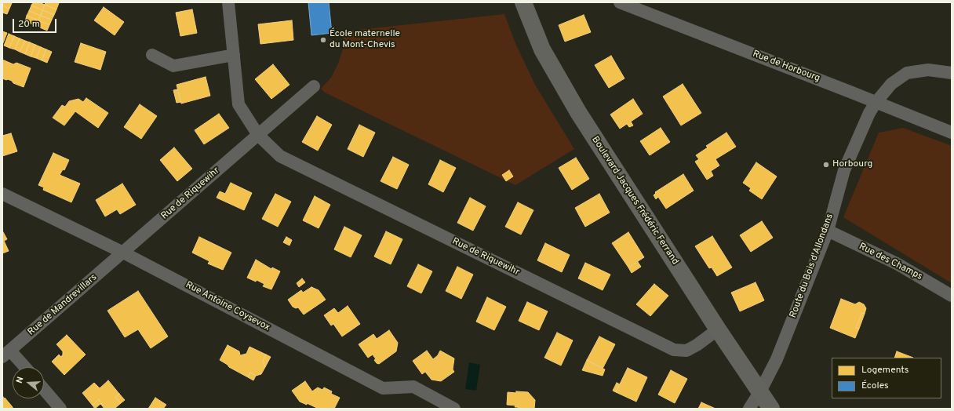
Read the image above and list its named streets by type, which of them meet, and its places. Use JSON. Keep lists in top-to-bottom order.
{
  "streets": {
    "street": [
      "Rue de Horbourg",
      "Rue de Riquewihr",
      "Boulevard Jacques Frédéric Ferrand",
      "Rue des Champs",
      "Route du Bois d'Allondans",
      "Rue de Mandrevillars",
      "Rue Antoine Coysevox"
    ]
  },
  "crossings": [
    ["Rue de Horbourg", "Route du Bois d'Allondans"],
    ["Rue de Riquewihr", "Boulevard Jacques Frédéric Ferrand"],
    ["Rue de Riquewihr", "Rue de Mandrevillars"],
    ["Rue de Riquewihr", "Rue Antoine Coysevox"],
    ["Boulevard Jacques Frédéric Ferrand", "Route du Bois d'Allondans"],
    ["Rue des Champs", "Route du Bois d'Allondans"],
    ["Rue de Mandrevillars", "Rue Antoine Coysevox"]
  ],
  "places": ["École maternelle du Mont-Chevis", "Horbourg"],
  "legend": ["Logements", "Écoles"],
  "scale_bar": "20 m",
  "north": "left"
}
